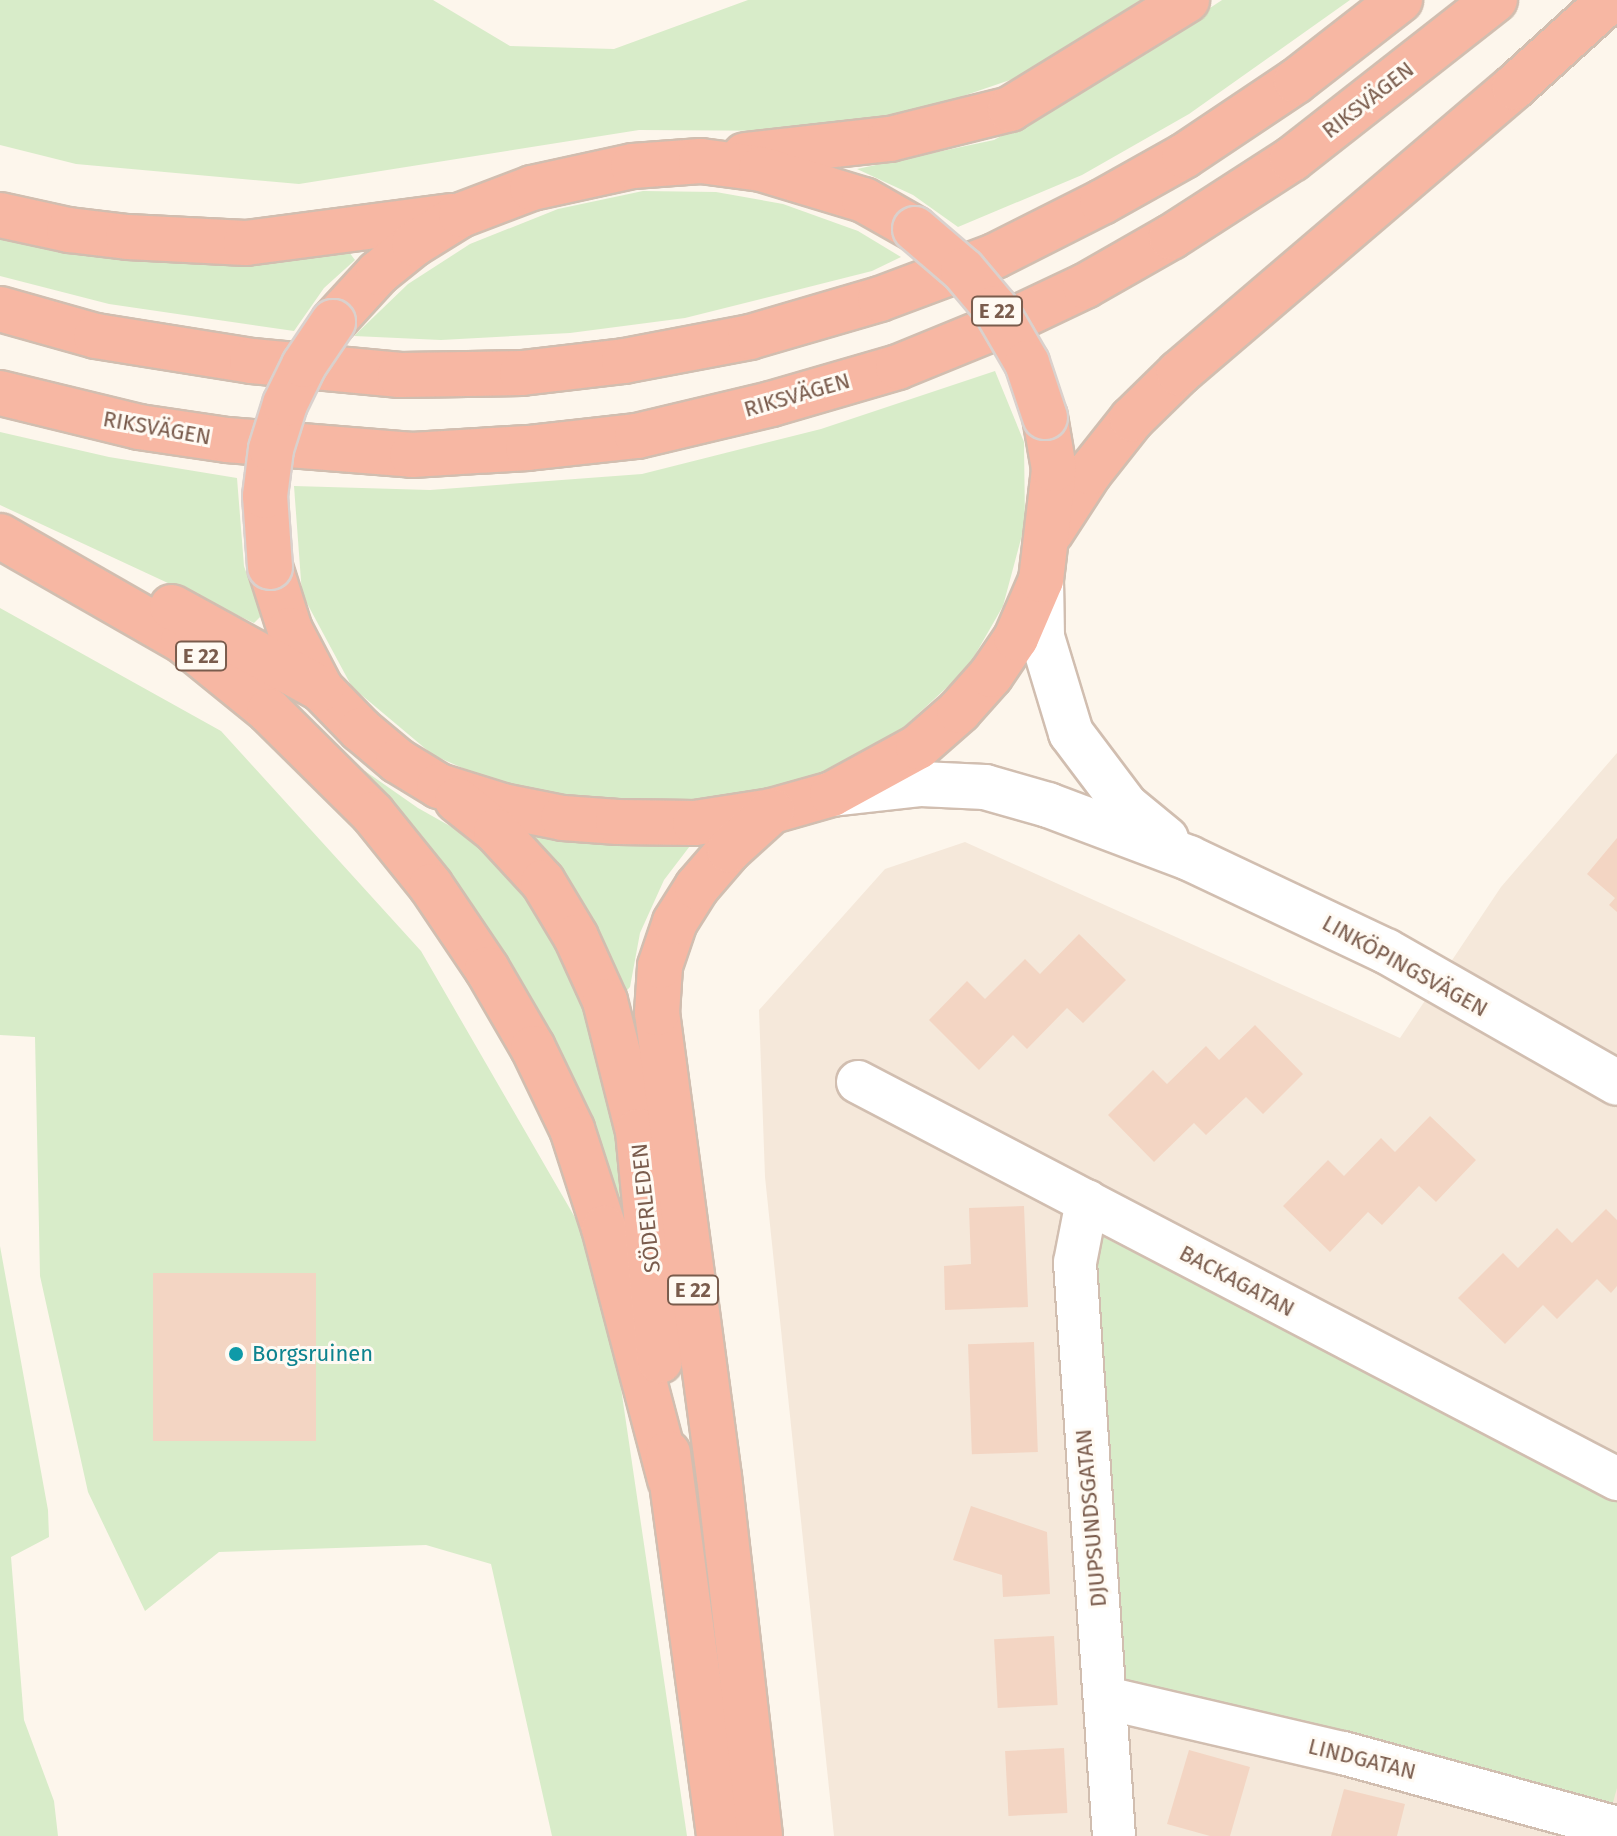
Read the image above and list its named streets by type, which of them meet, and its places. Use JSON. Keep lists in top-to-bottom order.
{
  "streets": {
    "highway": ["RIKSVÄGEN", "E 22", "SÖDERLEDEN"],
    "street": [
      "LINKÖPINGSVÄGEN",
      "BACKAGATAN",
      "DJUPSUNDSGATAN",
      "LINDGATAN"
    ]
  },
  "crossings": [
    ["E 22", "LINKÖPINGSVÄGEN"],
    ["E 22", "SÖDERLEDEN"],
    ["BACKAGATAN", "DJUPSUNDSGATAN"],
    ["DJUPSUNDSGATAN", "LINDGATAN"]
  ],
  "places": ["Borgsruinen"]
}
